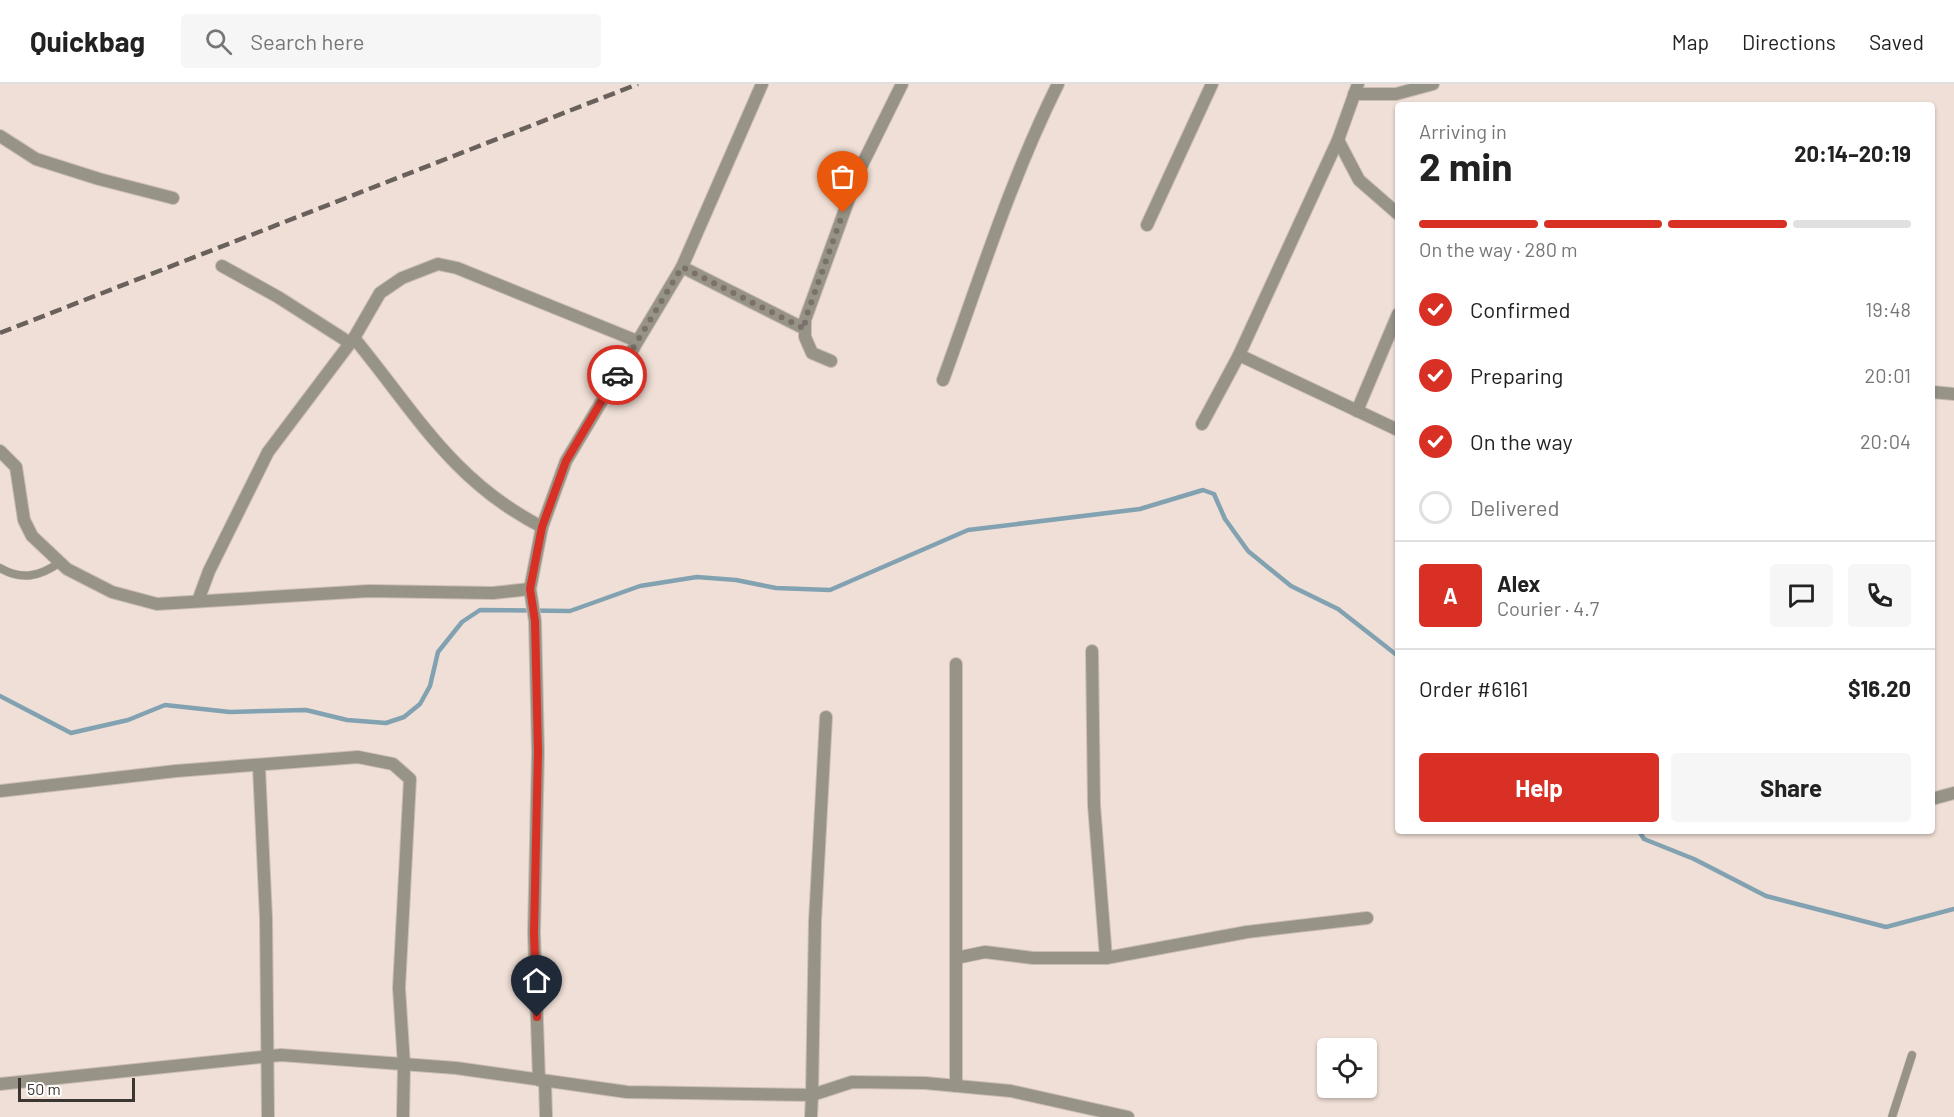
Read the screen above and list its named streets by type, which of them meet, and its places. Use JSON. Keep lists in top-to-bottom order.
{
  "scale_bar": "50 m",
  "page": {
    "header": "Quickbag",
    "search": "Search here",
    "nav": ["Map", "Directions", "Saved"],
    "heading": ["2 min", "Arriving in", "20:14–20:19"],
    "panel": [
      "Alex",
      "Courier · 4.7",
      "Order #6161",
      "$16.20"
    ],
    "bar": "On the way · 280 m",
    "list": [
      ["Confirmed", "19:48"],
      ["Preparing", "20:01"],
      ["On the way", "20:04"],
      "Delivered"
    ],
    "round": "A",
    "buttons": ["Help", "Share"],
    "scale": "50 m"
  }
}
